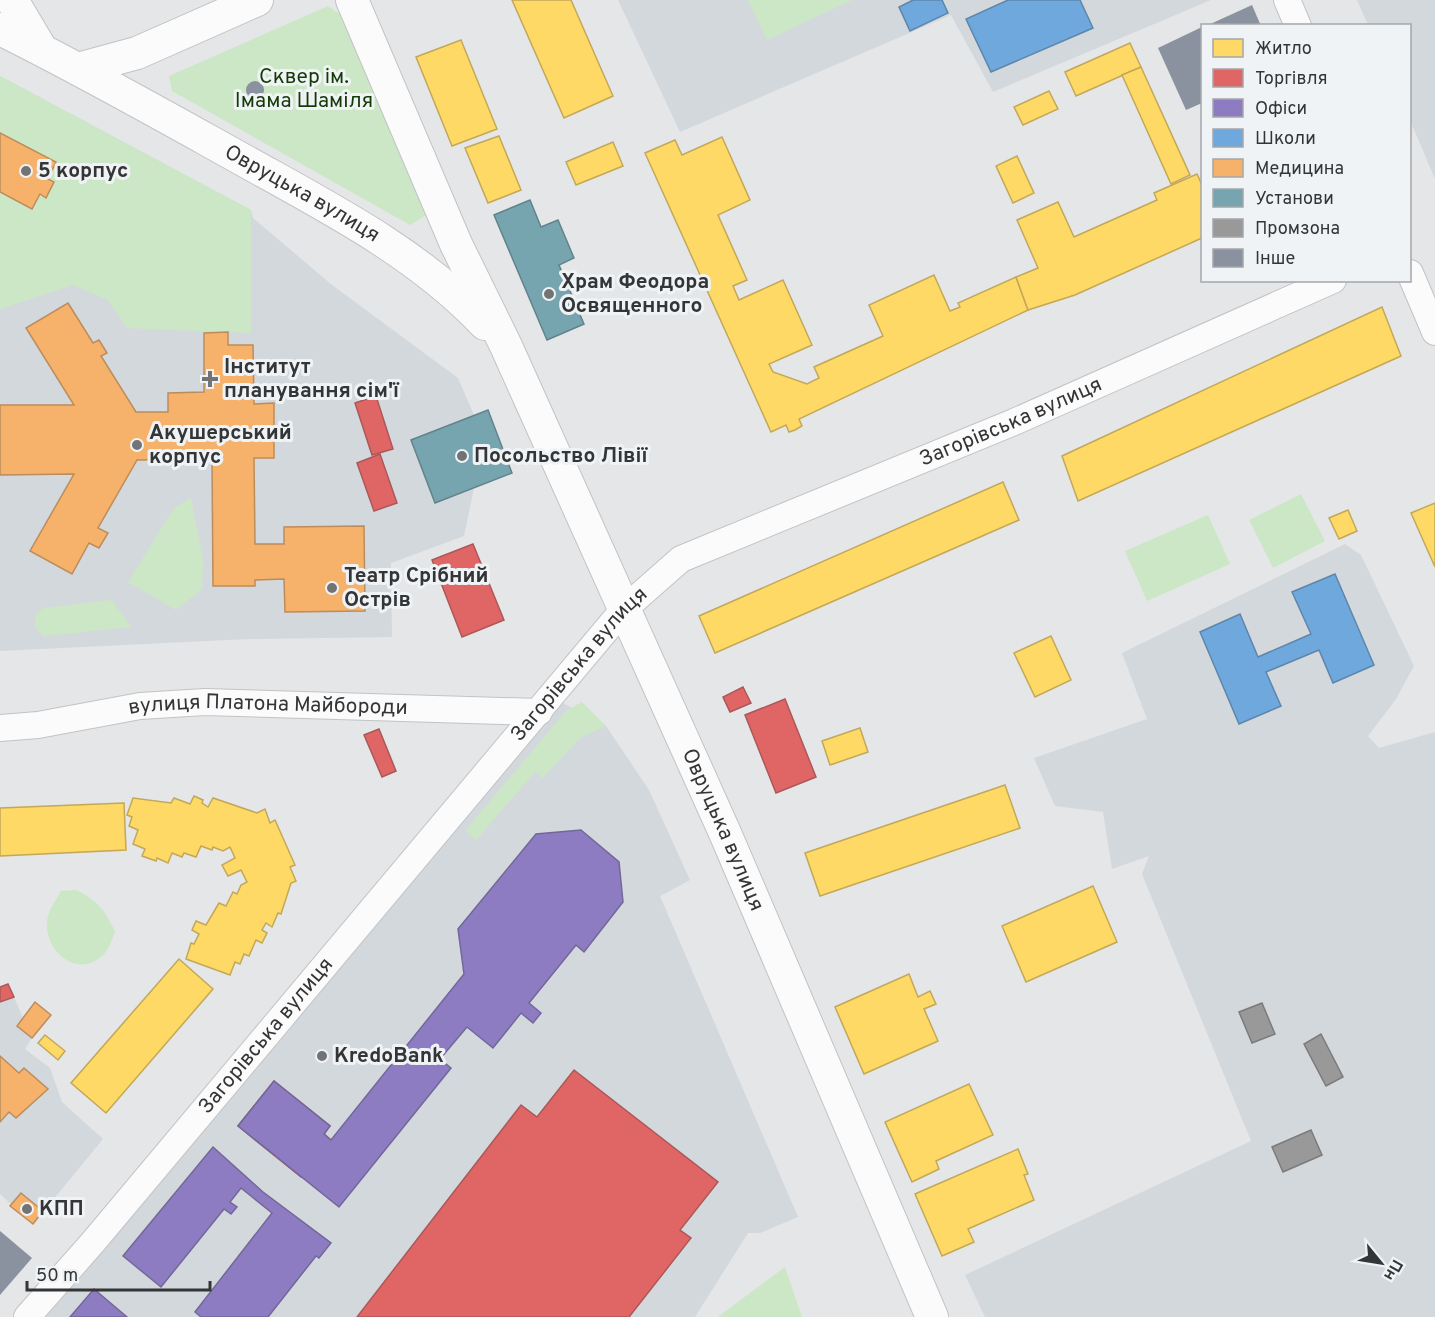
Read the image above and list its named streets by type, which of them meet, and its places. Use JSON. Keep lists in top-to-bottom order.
{
  "streets": {
    "street": ["Овруцька вулиця", "Загорівська вулиця", "вулиця Платона Майбороди"]
  },
  "crossings": [
    ["Овруцька вулиця", "Загорівська вулиця"],
    ["Загорівська вулиця", "вулиця Платона Майбороди"]
  ],
  "parks": ["Сквер ім. Імама Шаміля"],
  "places": {
    "other": [
      "5 корпус",
      "Храм Феодора Освященного",
      "Акушерський корпус",
      "Посольство Лівії",
      "Театр Срібний Острів",
      "KredoBank",
      "КПП"
    ],
    "health": ["Інститут планування сім'ї"]
  },
  "legend": [
    "Житло",
    "Торгівля",
    "Офіси",
    "Школи",
    "Медицина",
    "Установи",
    "Промзона",
    "Інше"
  ],
  "scale_bar": "50 m",
  "north": "bottom right"
}
